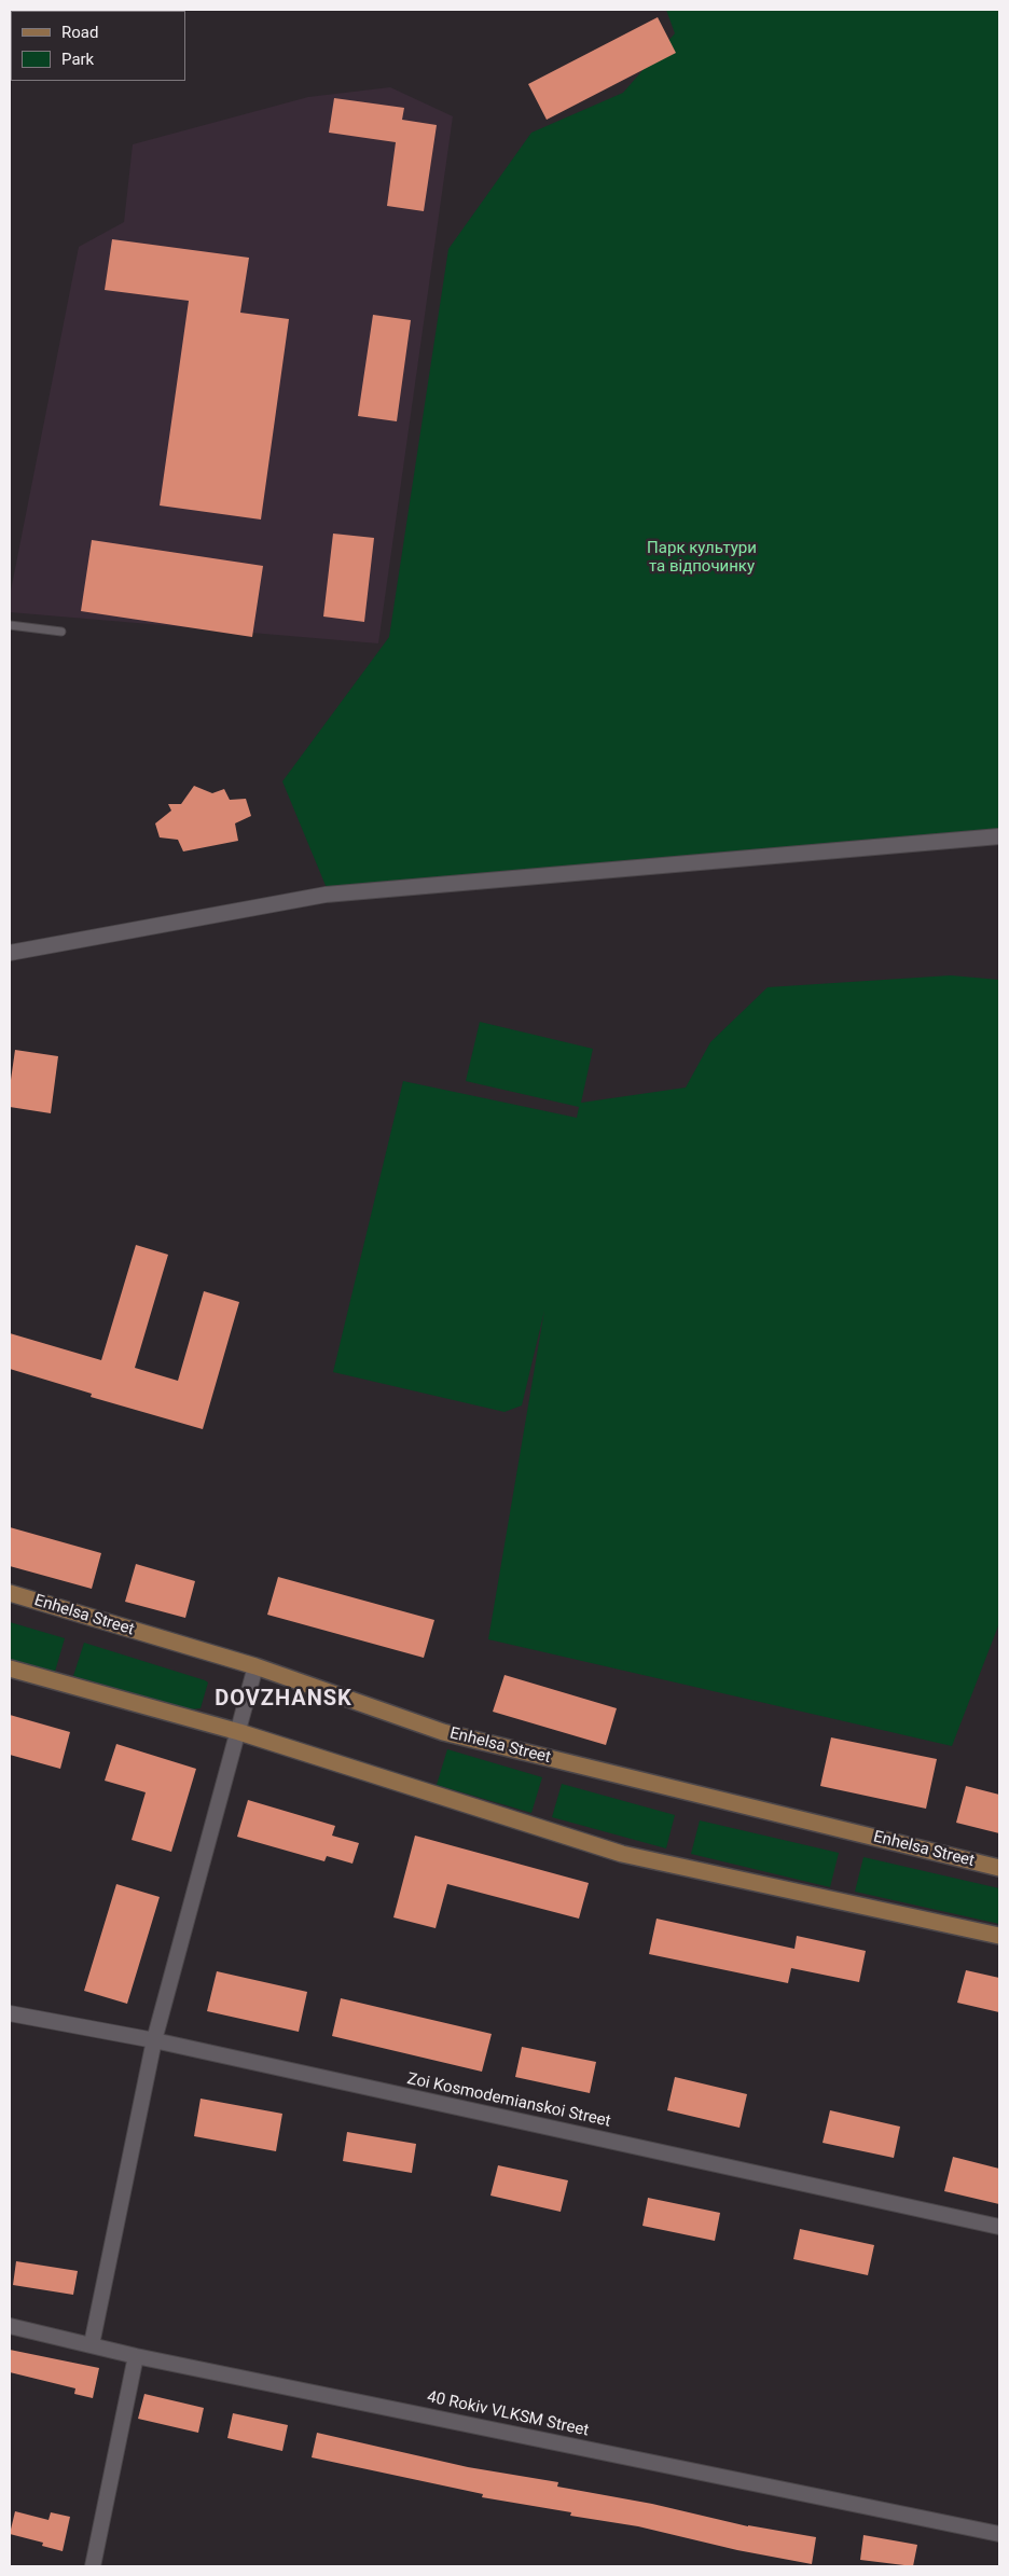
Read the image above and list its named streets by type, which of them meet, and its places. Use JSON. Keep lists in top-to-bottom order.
{
  "streets": {
    "street": ["Enhelsa Street", "Zoi Kosmodemianskoi Street", "40 Rokiv VLKSM Street"]
  },
  "districts": ["DOVZHANSK"],
  "parks": ["Парк культури та відпочинку"],
  "legend": ["Road", "Park"]
}
